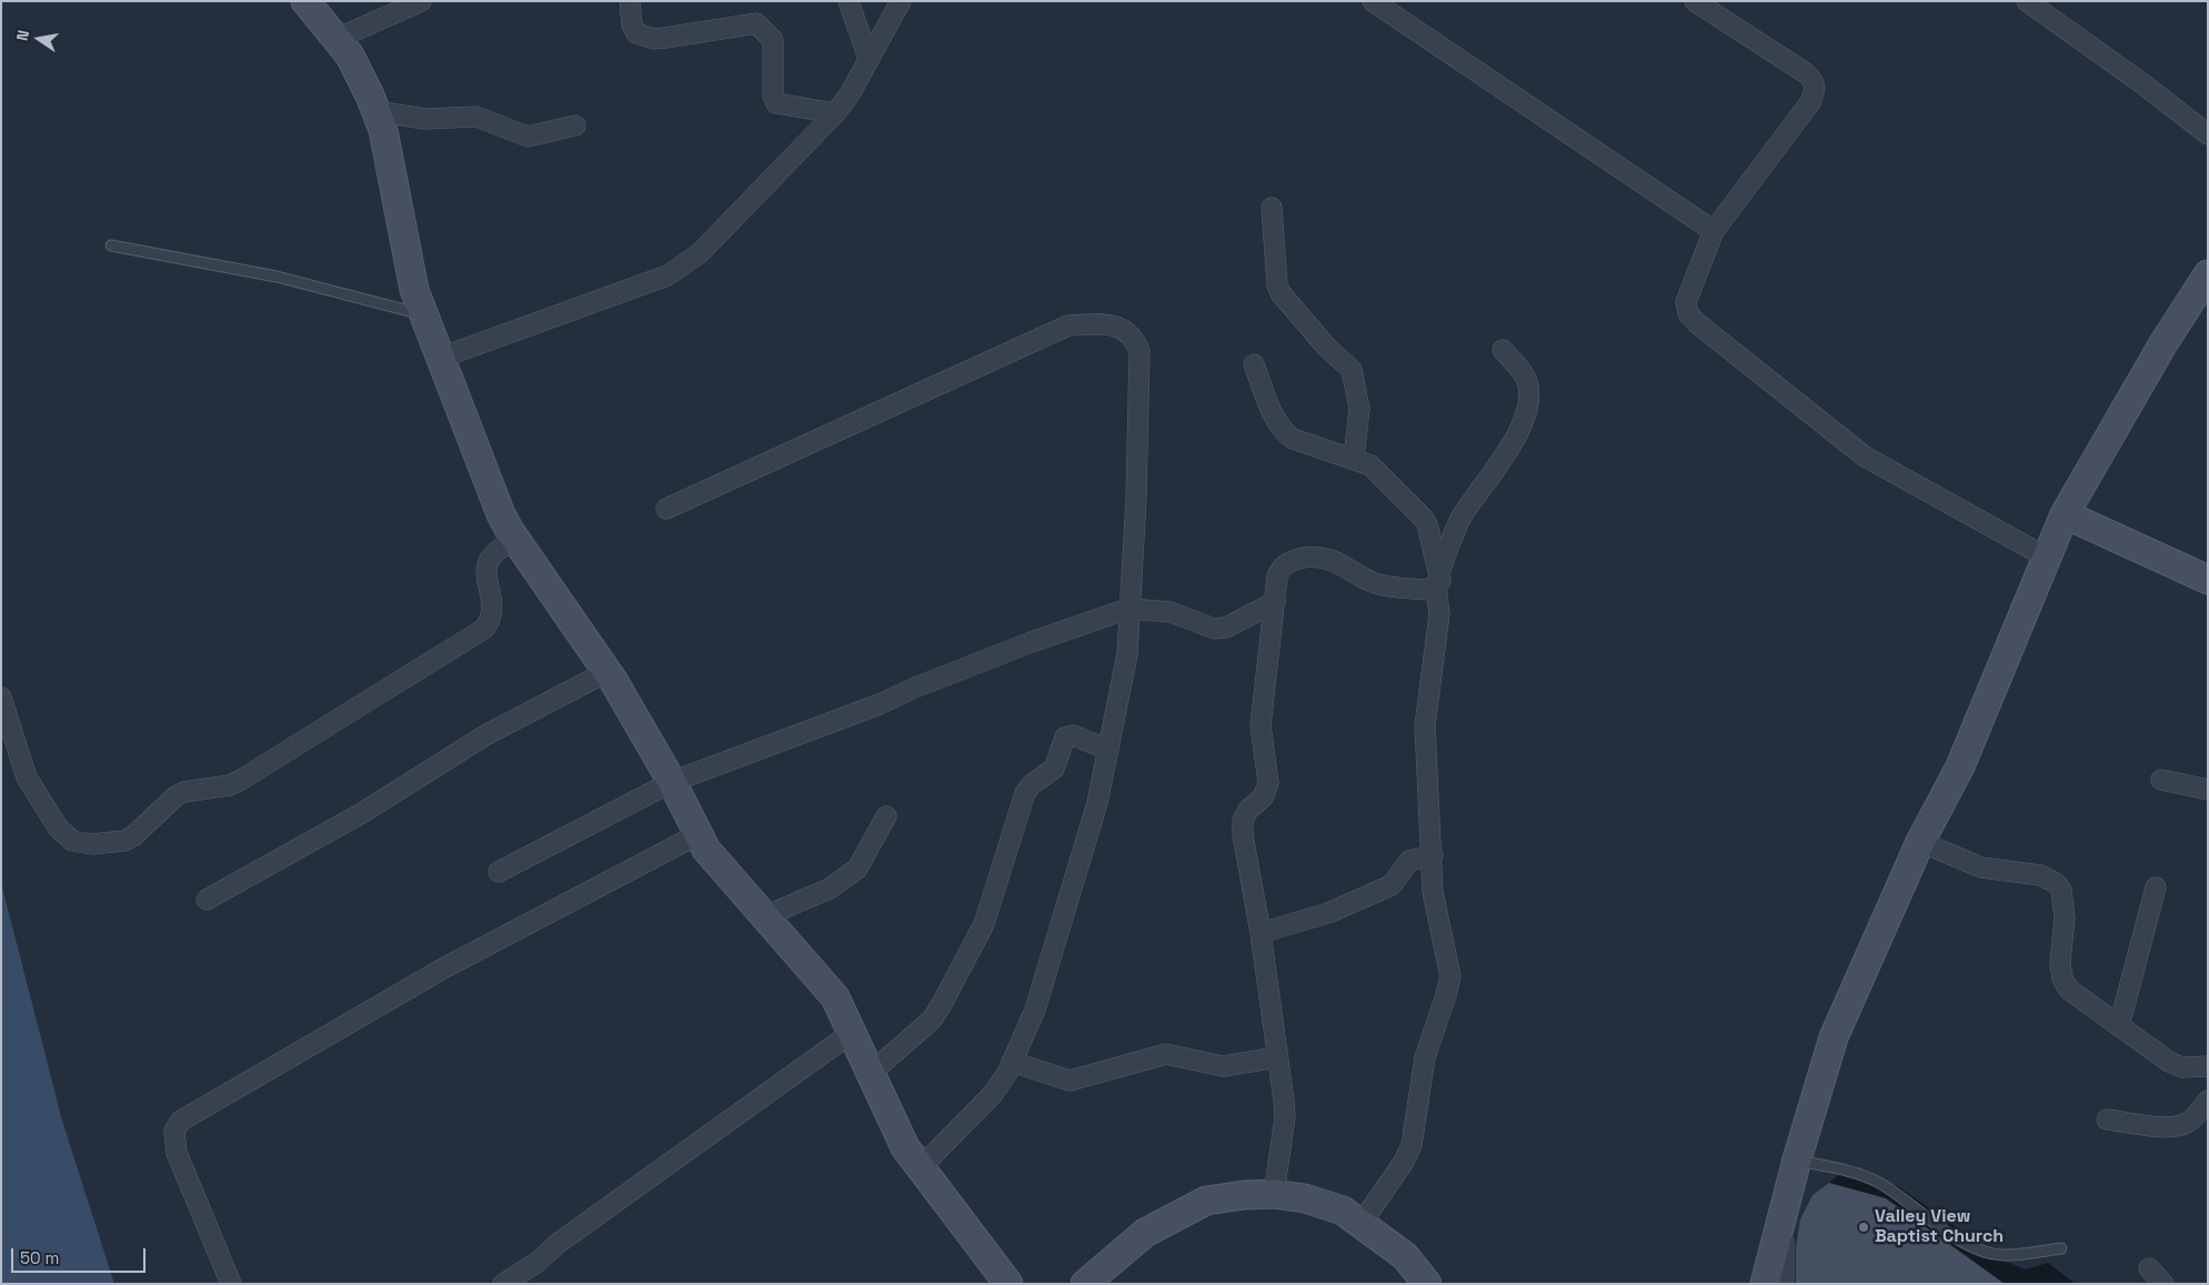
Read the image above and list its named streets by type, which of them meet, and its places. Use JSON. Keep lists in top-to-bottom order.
{
  "places": ["Valley View Baptist Church"],
  "scale_bar": "50 m",
  "north": "left"
}
